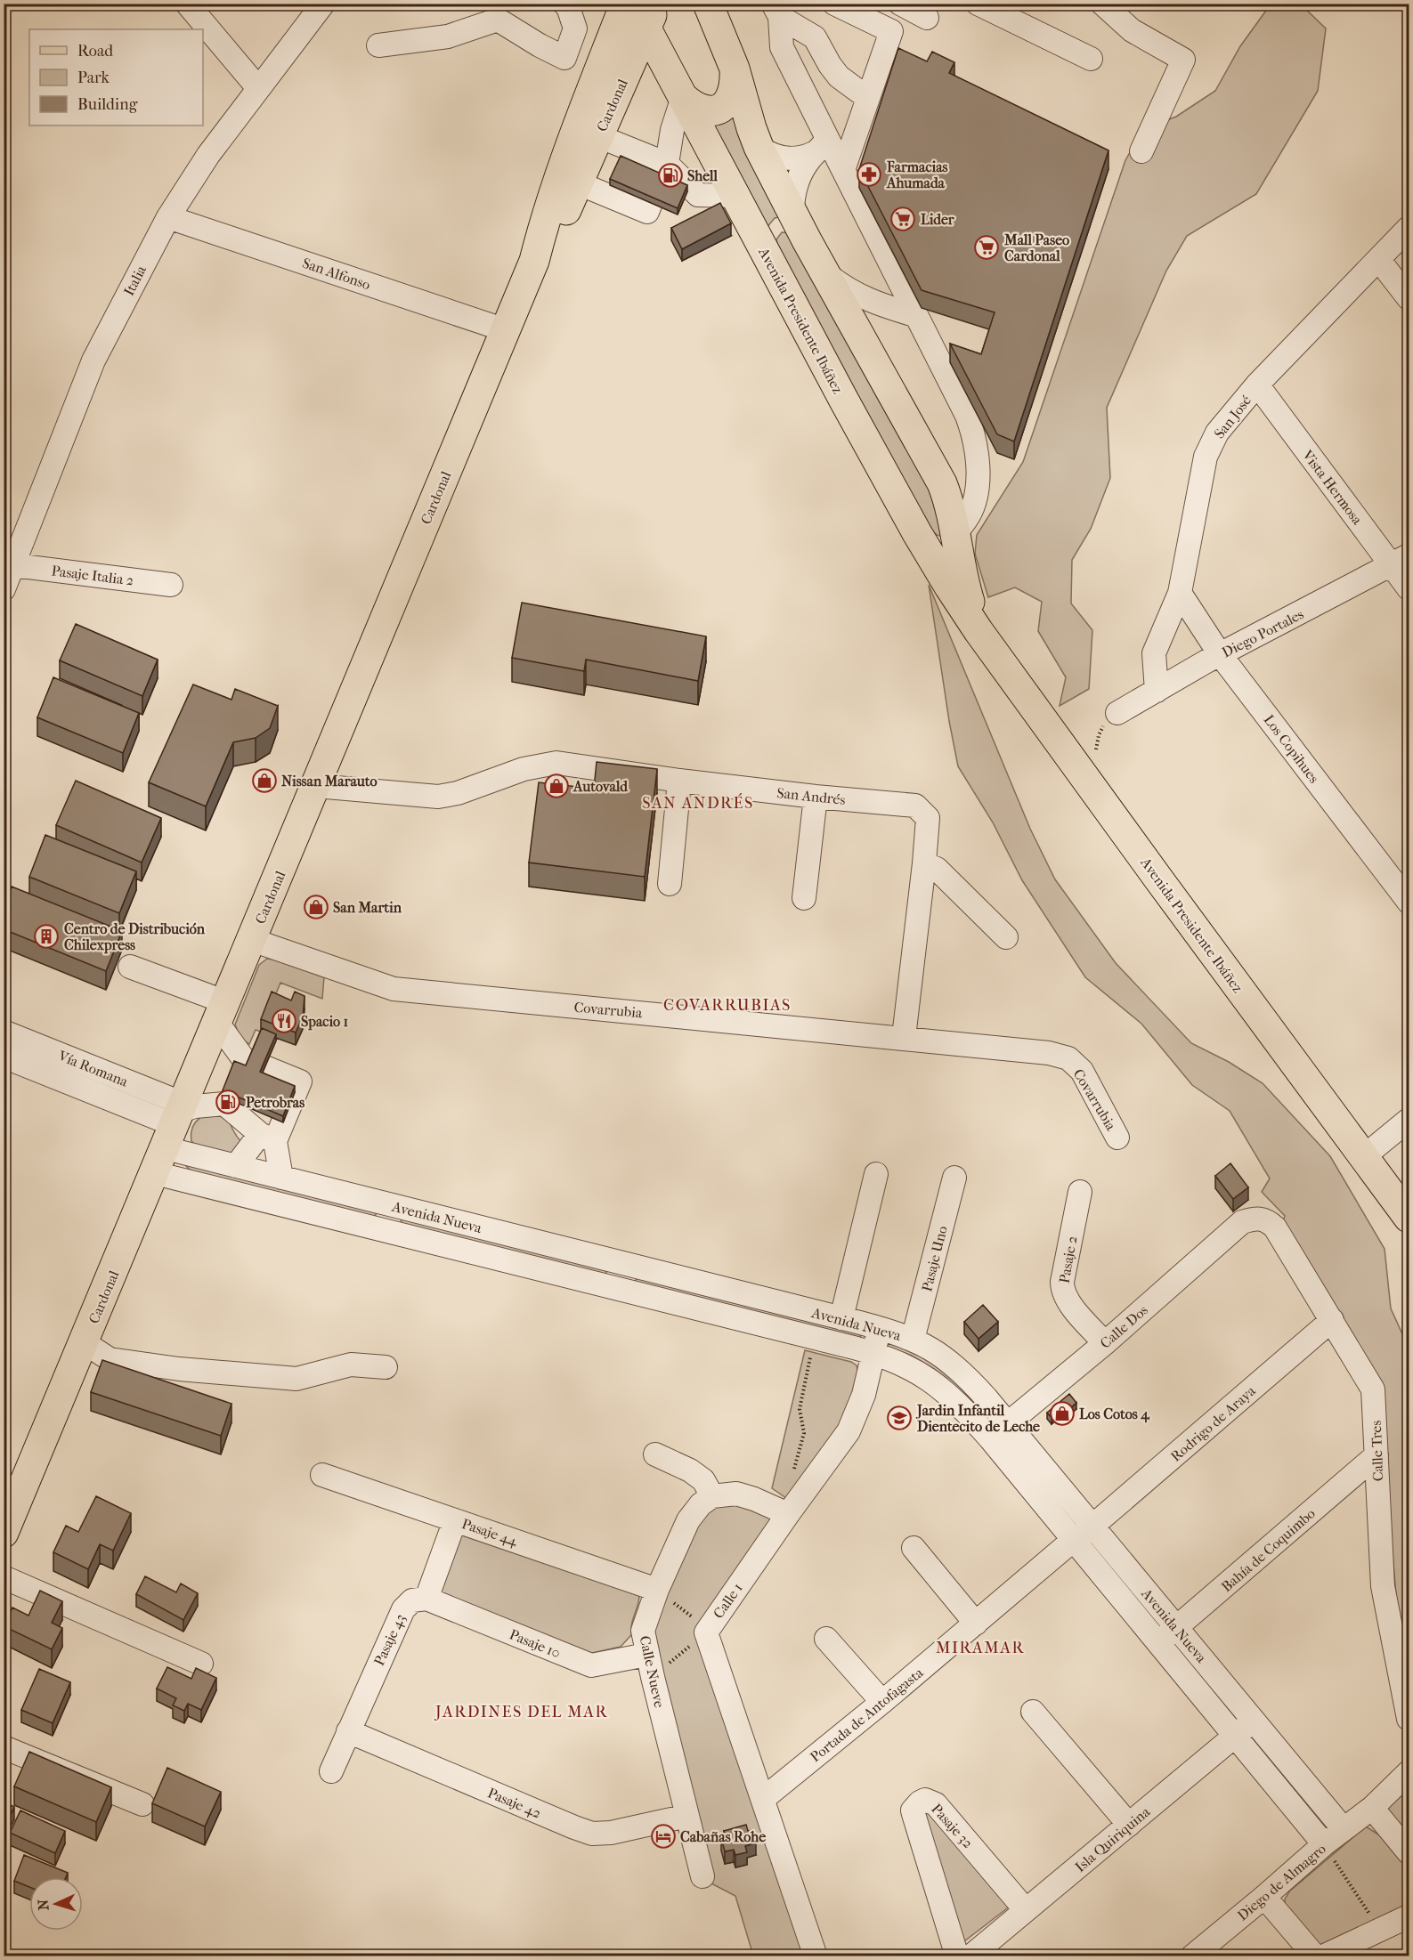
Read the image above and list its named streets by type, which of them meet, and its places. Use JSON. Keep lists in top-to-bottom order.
{
  "streets": {
    "main road": ["Cardonal", "Avenida Presidente Ibáñez"],
    "street": [
      "San Alfonso",
      "Italia",
      "San José",
      "Vista Hermosa",
      "Pasaje Italia 2",
      "Diego Portales",
      "Los Copihues",
      "San Andrés",
      "Covarrubia",
      "Vía Romana",
      "Avenida Nueva",
      "Pasaje Uno",
      "Pasaje 2",
      "Calle Dos",
      "Rodrigo de Araya",
      "Calle Tres",
      "Pasaje 44",
      "Bahía de Coquimbo",
      "Calle 1",
      "Pasaje 43",
      "Pasaje 10",
      "Calle Nueve",
      "Portada de Antofagasta",
      "Pasaje 42",
      "Pasaje 32",
      "Isla Quiriquina",
      "Diego de Almagro"
    ]
  },
  "crossings": [
    ["Cardonal", "San Alfonso"],
    ["Cardonal", "Avenida Presidente Ibáñez"],
    ["Cardonal", "San Andrés"],
    ["Cardonal", "Covarrubia"],
    ["Cardonal", "Vía Romana"],
    ["Cardonal", "Avenida Nueva"],
    ["San Alfonso", "Italia"],
    ["Italia", "Pasaje Italia 2"],
    ["San José", "Vista Hermosa"],
    ["San José", "Diego Portales"],
    ["San José", "Los Copihues"],
    ["Vista Hermosa", "Diego Portales"],
    ["Diego Portales", "Los Copihues"],
    ["San Andrés", "Covarrubia"],
    ["Vía Romana", "Avenida Nueva"],
    ["Avenida Nueva", "Pasaje Uno"],
    ["Avenida Nueva", "Calle Dos"],
    ["Avenida Nueva", "Rodrigo de Araya"],
    ["Avenida Nueva", "Bahía de Coquimbo"],
    ["Avenida Nueva", "Calle 1"],
    ["Avenida Nueva", "Portada de Antofagasta"],
    ["Avenida Nueva", "Isla Quiriquina"],
    ["Avenida Nueva", "Diego de Almagro"],
    ["Pasaje 2", "Calle Dos"],
    ["Calle Dos", "Calle Tres"],
    ["Rodrigo de Araya", "Calle Tres"],
    ["Rodrigo de Araya", "Portada de Antofagasta"],
    ["Calle Tres", "Bahía de Coquimbo"],
    ["Pasaje 44", "Calle Nueve"],
    ["Calle 1", "Portada de Antofagasta"],
    ["Pasaje 43", "Pasaje 10"],
    ["Pasaje 43", "Pasaje 42"],
    ["Pasaje 10", "Calle Nueve"],
    ["Calle Nueve", "Pasaje 42"],
    ["Pasaje 32", "Isla Quiriquina"]
  ],
  "districts": [
    "SAN ANDRÉS",
    "COVARRUBIAS",
    "MIRAMAR",
    "JARDINES DEL MAR"
  ],
  "places": {
    "pharmacy": ["Farmacias Ahumada"],
    "fuel station": ["Shell", "Petrobras"],
    "supermarket": ["Lider", "Mall Paseo Cardonal"],
    "shop": [
      "Nissan Marauto",
      "Autovald",
      "San Martin",
      "Los Cotos 4"
    ],
    "building": ["Centro de Distribución Chilexpress"],
    "restaurant": ["Spacio 1"],
    "school or university": ["Jardin Infantil Dientecito de Leche"],
    "hotel": ["Cabañas Rohe"]
  },
  "legend": ["Road", "Park", "Building"],
  "north": "left"
}
